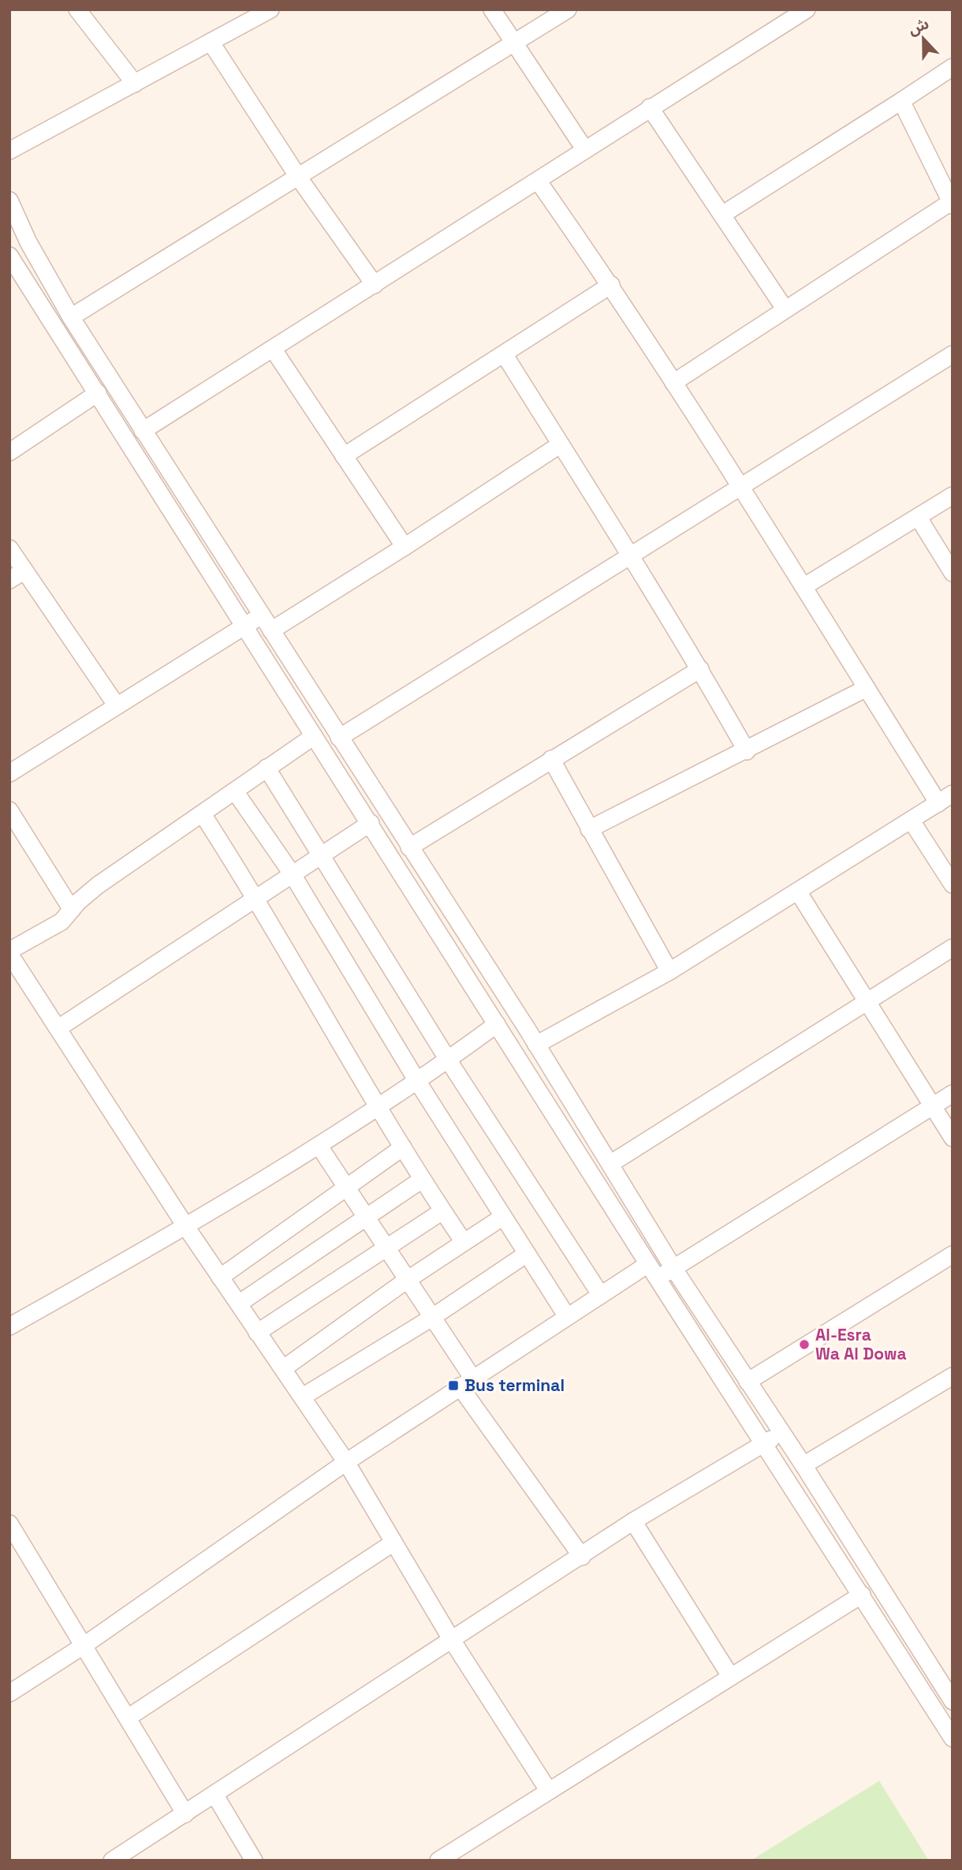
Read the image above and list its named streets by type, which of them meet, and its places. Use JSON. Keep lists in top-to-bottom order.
{
  "places": {
    "other": ["Al-Esra Wa Al Dowa"],
    "transit": ["Bus terminal"]
  },
  "north": "top"
}
